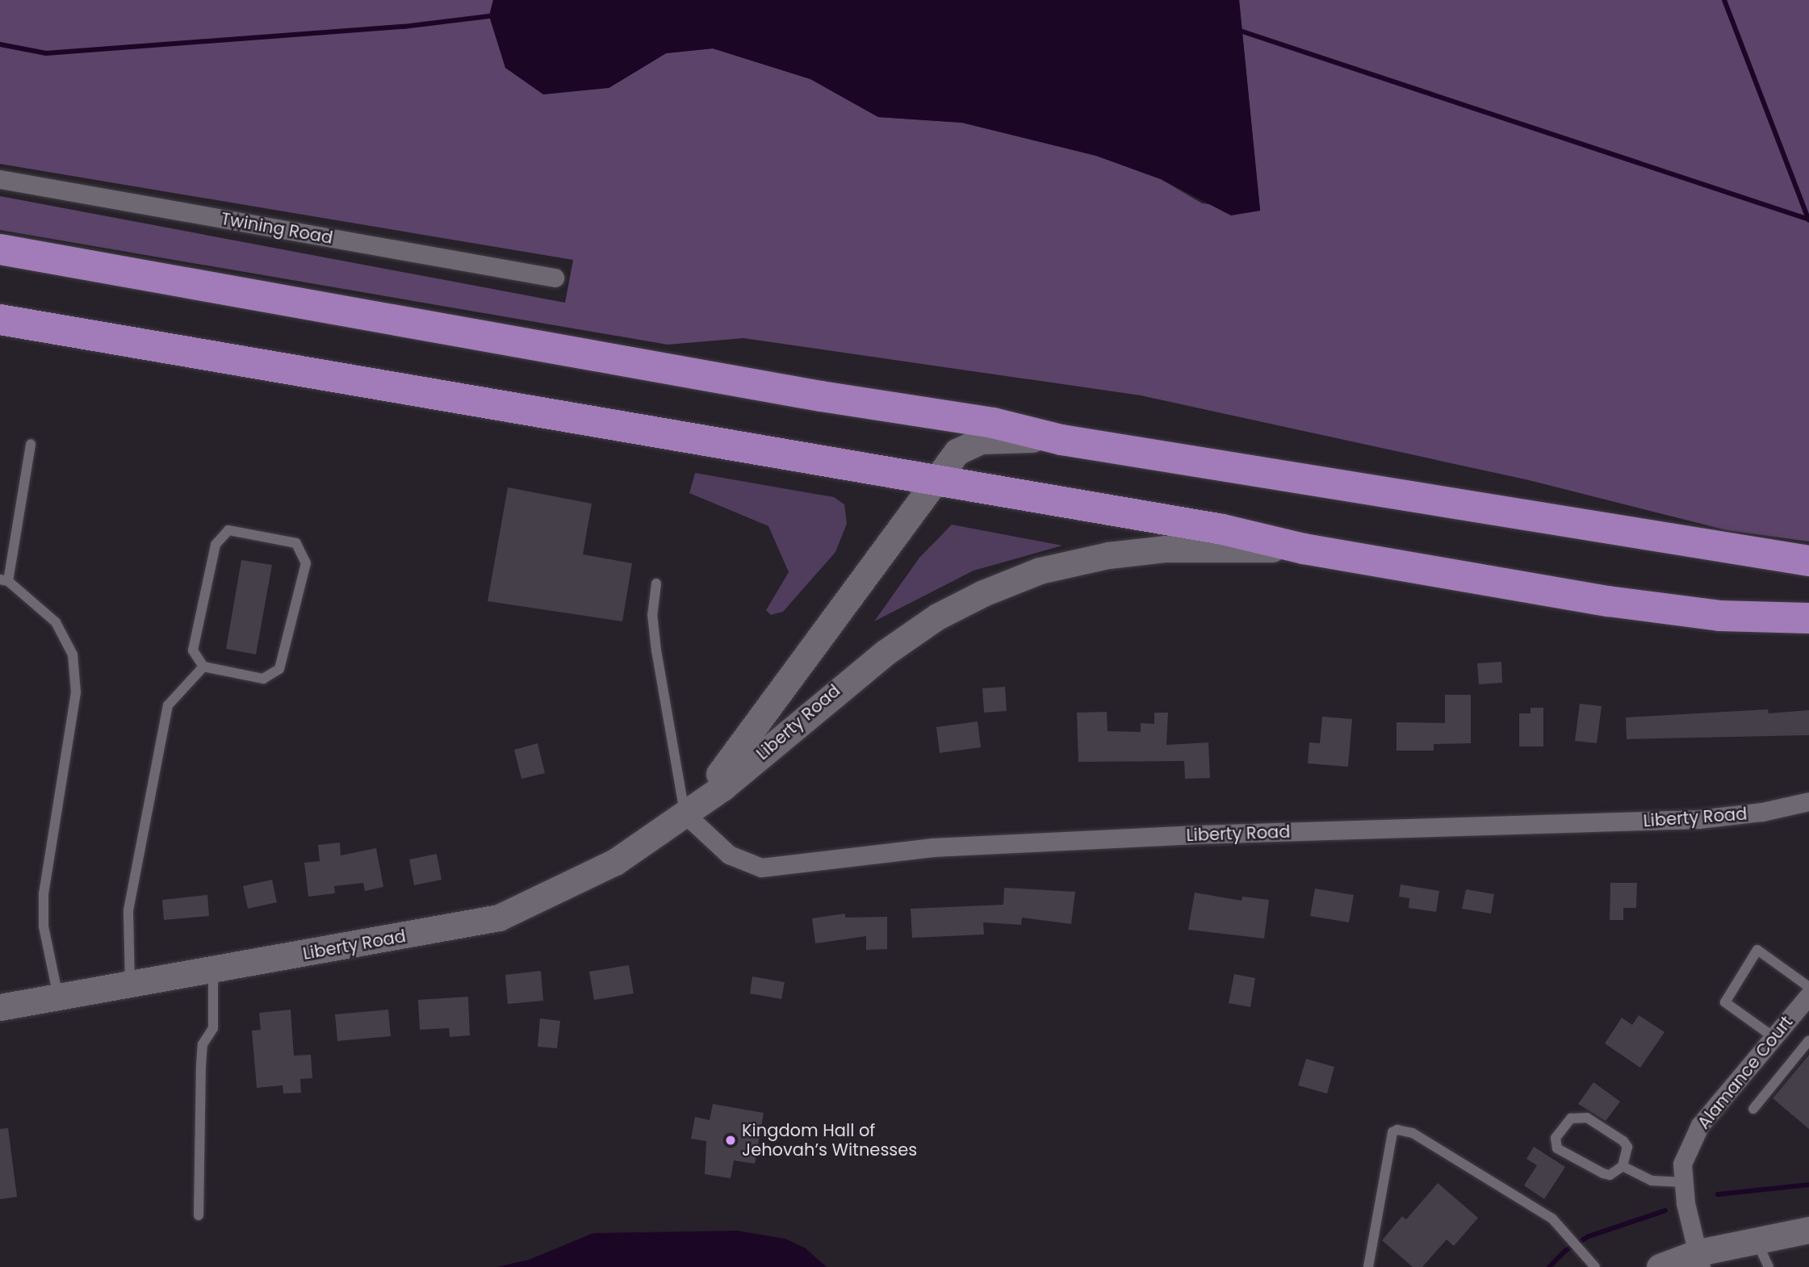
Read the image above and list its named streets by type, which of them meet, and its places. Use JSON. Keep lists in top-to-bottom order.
{
  "streets": {
    "street": ["Twining Road", "Liberty Road", "Alamance Court"]
  },
  "places": ["Kingdom Hall of Jehovah’s Witnesses"]
}
